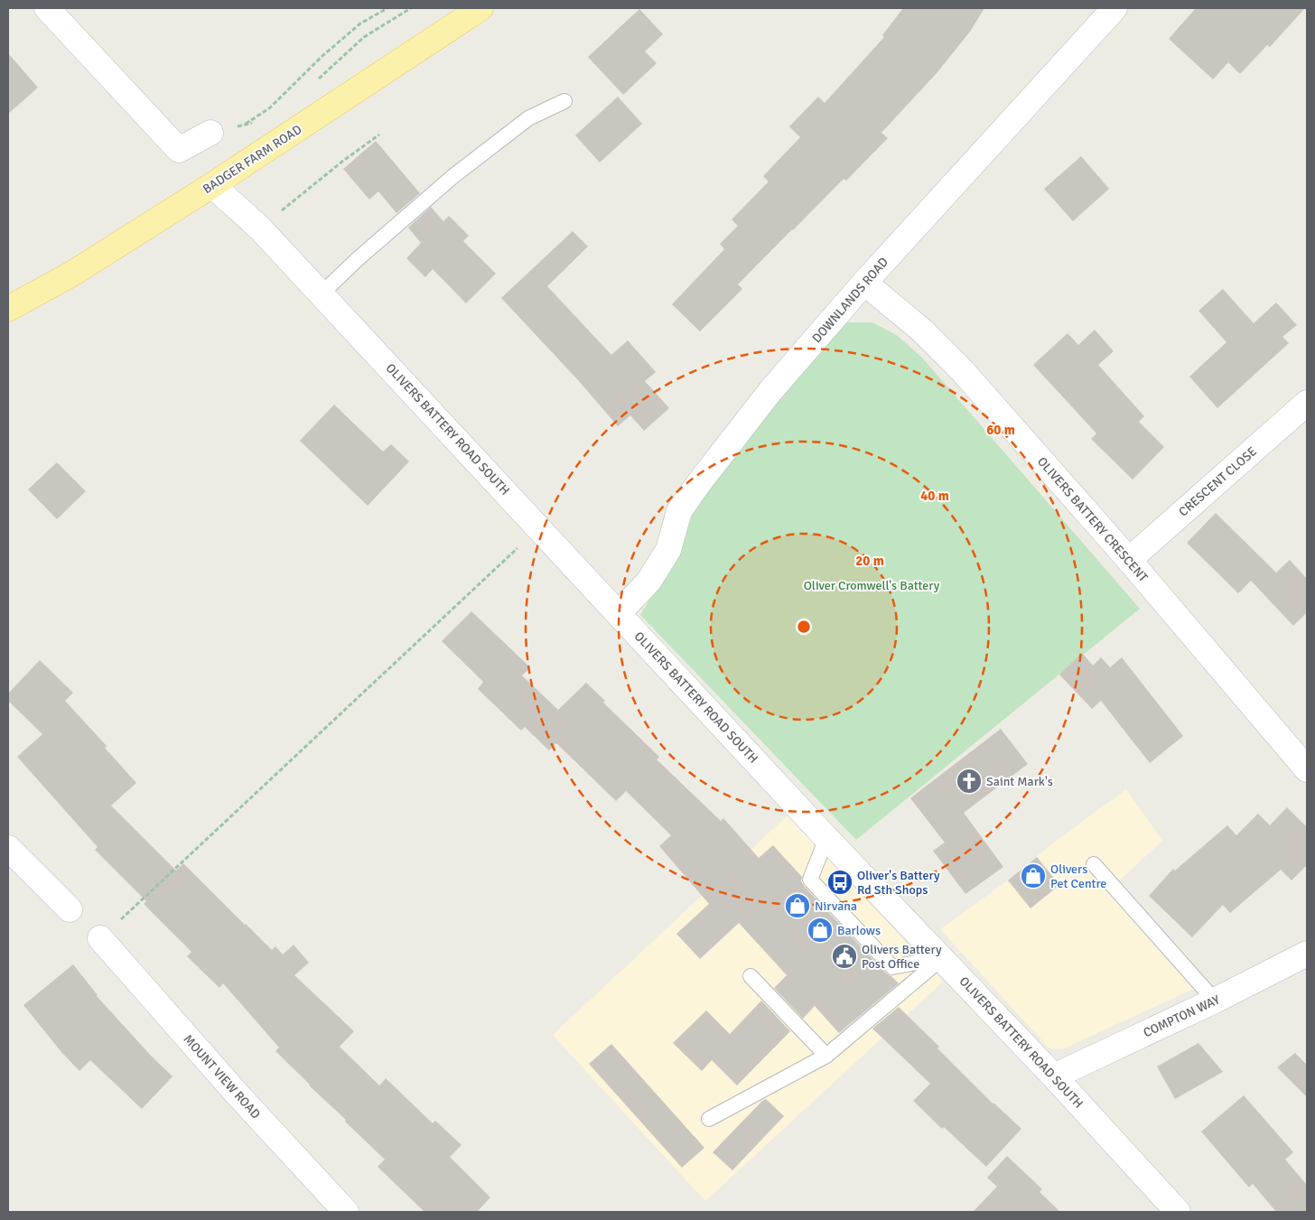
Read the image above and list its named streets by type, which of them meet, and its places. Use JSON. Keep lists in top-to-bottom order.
{
  "streets": {
    "main road": ["BADGER FARM ROAD"],
    "street": [
      "DOWNLANDS ROAD",
      "OLIVERS BATTERY ROAD SOUTH",
      "CRESCENT CLOSE",
      "OLIVERS BATTERY CRESCENT",
      "COMPTON WAY",
      "MOUNT VIEW ROAD"
    ]
  },
  "crossings": [
    ["BADGER FARM ROAD", "OLIVERS BATTERY ROAD SOUTH"],
    ["DOWNLANDS ROAD", "OLIVERS BATTERY ROAD SOUTH"],
    ["DOWNLANDS ROAD", "OLIVERS BATTERY CRESCENT"],
    ["OLIVERS BATTERY ROAD SOUTH", "COMPTON WAY"],
    ["CRESCENT CLOSE", "OLIVERS BATTERY CRESCENT"]
  ],
  "parks": ["Oliver Cromwell's Battery"],
  "places": {
    "church": ["Saint Mark's"],
    "shop": ["Olivers Pet Centre", "Nirvana", "Barlows"],
    "bus stop": ["Oliver's Battery Rd Sth Shops"],
    "public building": ["Olivers Battery Post Office"]
  },
  "rings": ["60 m", "40 m", "20 m"]
}
